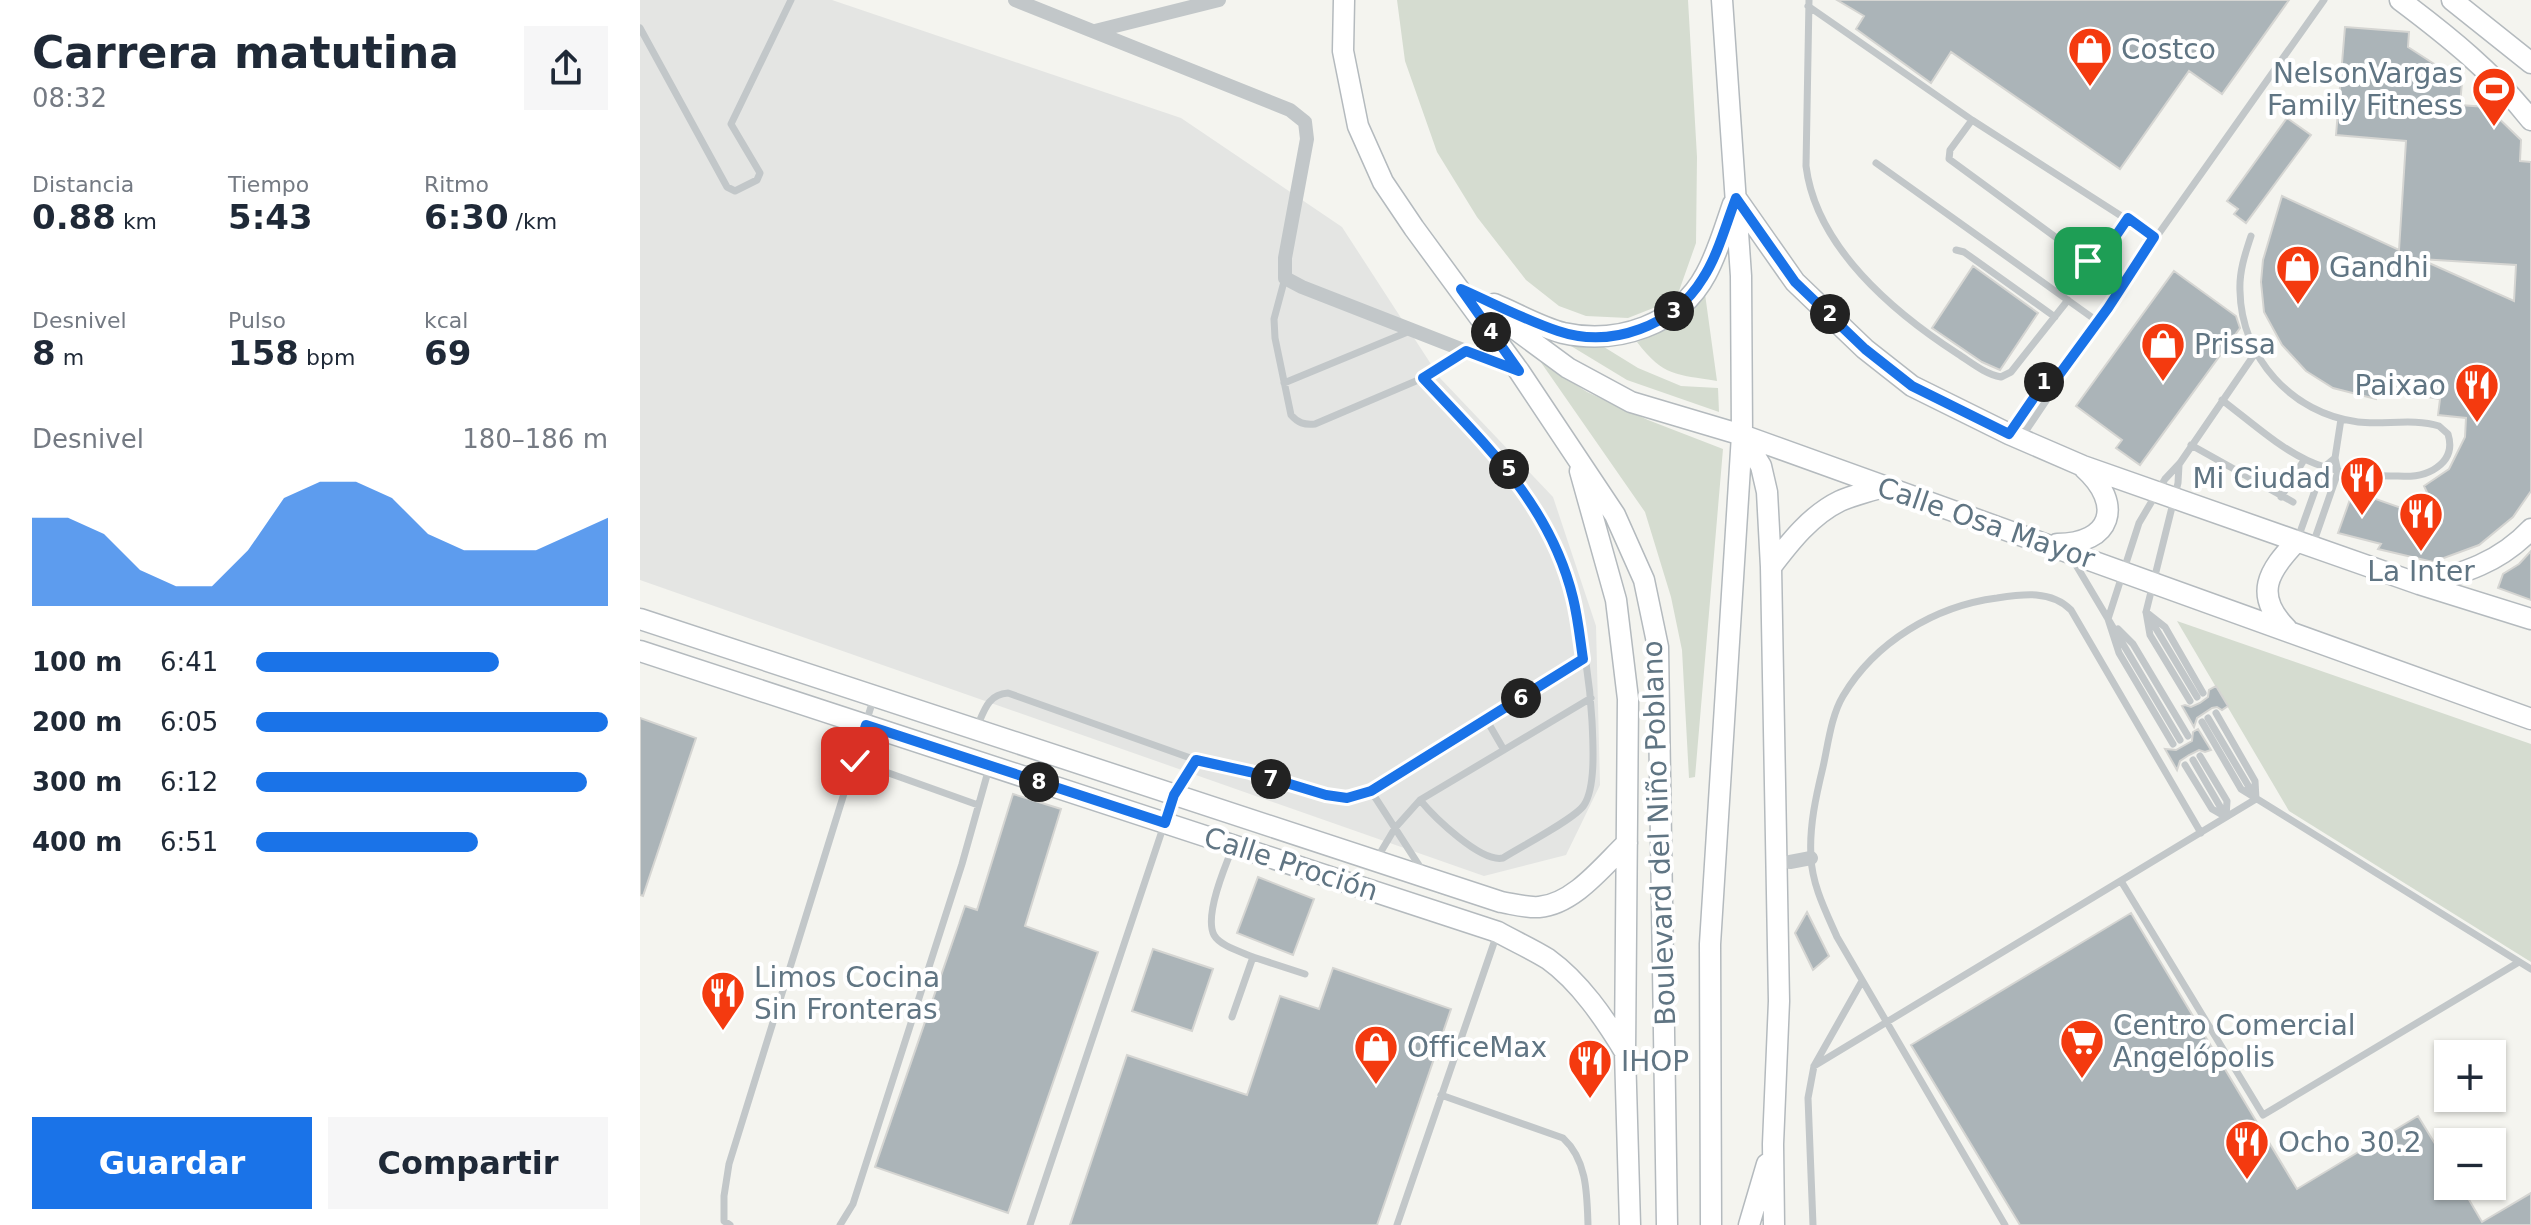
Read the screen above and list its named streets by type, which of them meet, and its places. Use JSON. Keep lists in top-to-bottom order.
{
  "streets": {
    "main road": ["Calle Osa Mayor", "Boulevard del Niño Poblano", "Calle Proción"]
  },
  "crossings": [
    ["Calle Osa Mayor", "Boulevard del Niño Poblano"]
  ],
  "places": {
    "shop": [
      "Costco",
      "Gandhi",
      "Prissa",
      "OfficeMax"
    ],
    "sports": ["NelsonVargas Family Fitness"],
    "restaurant": [
      "Paixao",
      "Mi Ciudad",
      "La Inter",
      "Limos Cocina Sin Fronteras",
      "IHOP",
      "Ocho 30.2"
    ],
    "supermarket": ["Centro Comercial Angelópolis"]
  },
  "page": {
    "heading": ["Carrera matutina", "08:32"],
    "stats": [
      ["Distancia", "0.88 km"],
      ["Tiempo", "5:43"],
      ["Ritmo", "6:30 /km"],
      ["Desnivel", "8 m"],
      ["Pulso", "158 bpm"],
      ["kcal", "69"]
    ],
    "pins": [
      "3",
      "2",
      "4",
      "1",
      "5",
      "6",
      "7",
      "8"
    ],
    "chart": ["Desnivel", "180–186 m"],
    "list": [
      {
        "name": "100 m",
        "note": "6:41"
      },
      {
        "name": "200 m",
        "note": "6:05"
      },
      {
        "name": "300 m",
        "note": "6:12"
      },
      {
        "name": "400 m",
        "note": "6:51"
      }
    ],
    "map_buttons": ["+", "−"],
    "buttons": ["Guardar", "Compartir"]
  }
}
